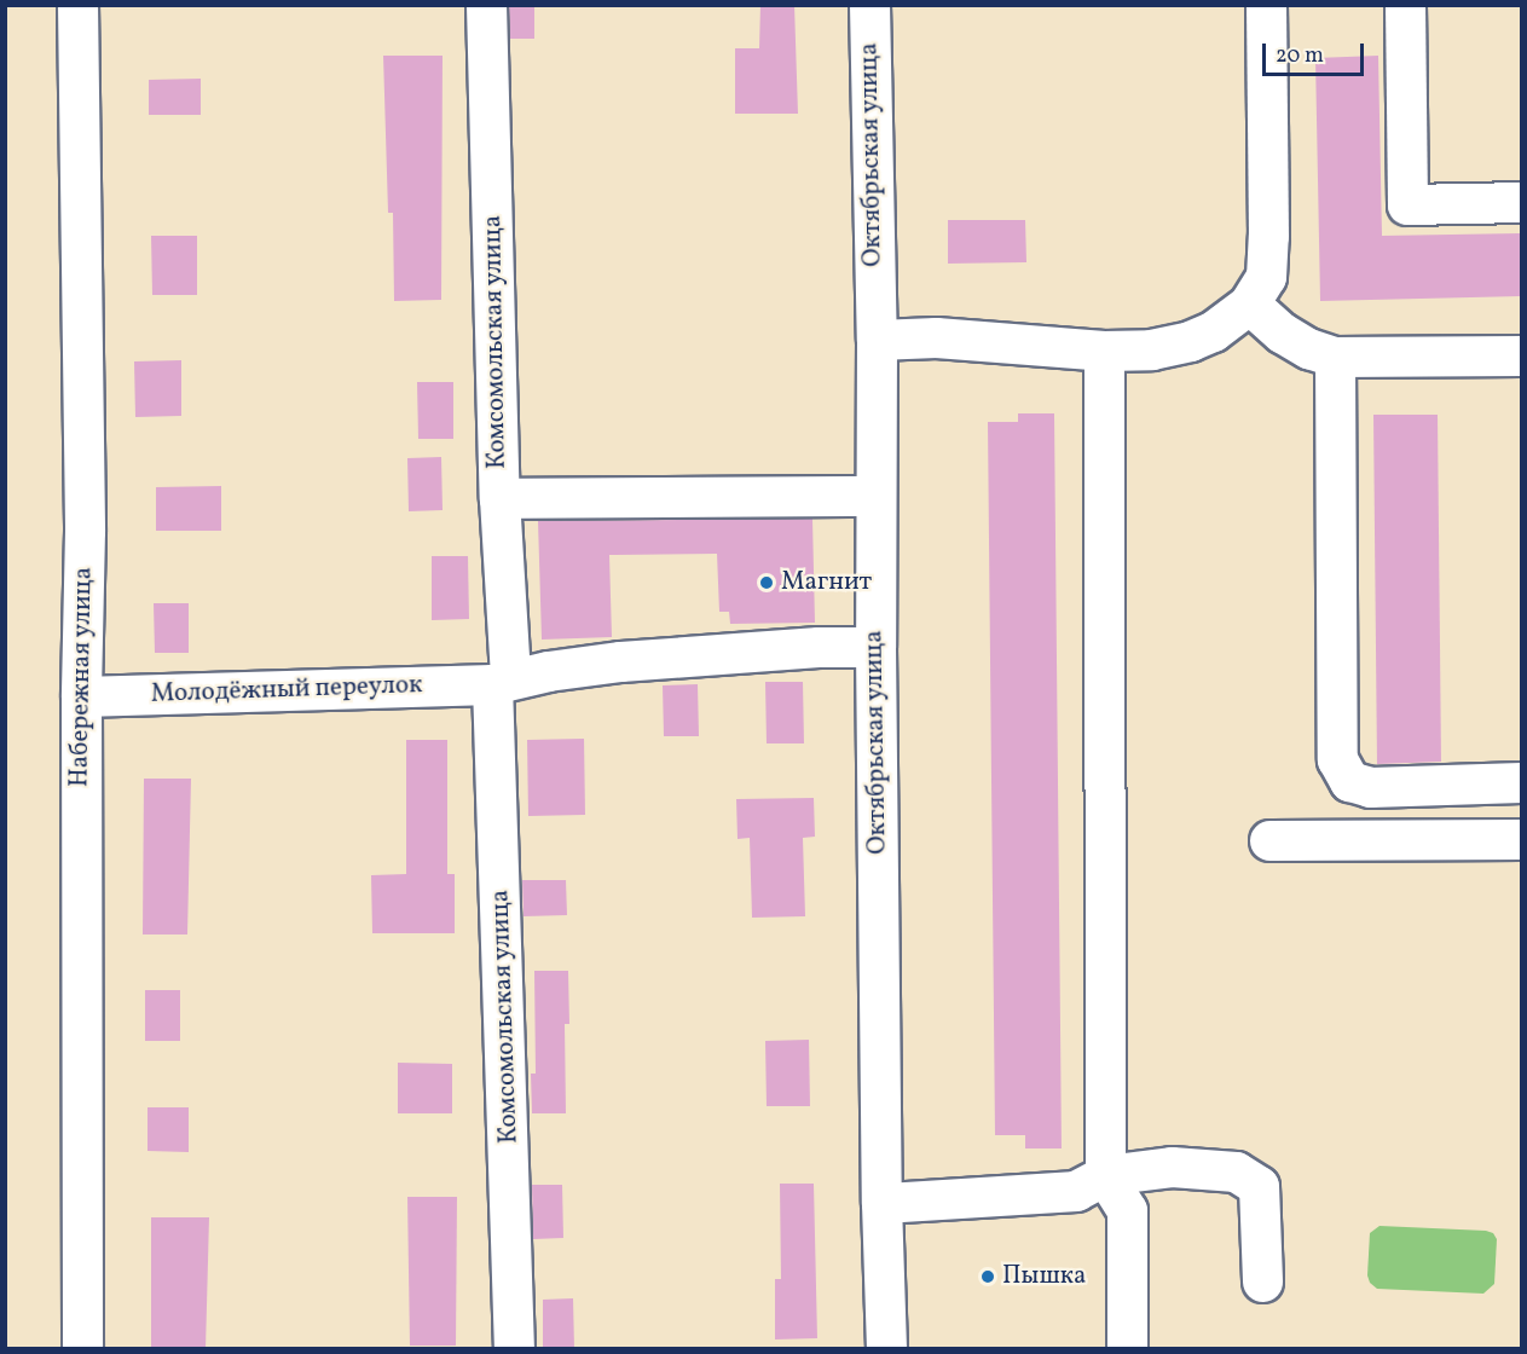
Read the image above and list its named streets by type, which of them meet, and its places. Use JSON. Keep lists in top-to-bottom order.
{
  "streets": {
    "street": [
      "Октябрьская улица",
      "Комсомольская улица",
      "Набережная улица",
      "Молодёжный переулок"
    ]
  },
  "crossings": [
    ["Октябрьская улица", "Молодёжный переулок"],
    ["Комсомольская улица", "Молодёжный переулок"],
    ["Набережная улица", "Молодёжный переулок"]
  ],
  "places": ["Магнит", "Пышка"],
  "scale_bar": "20 m"
}
